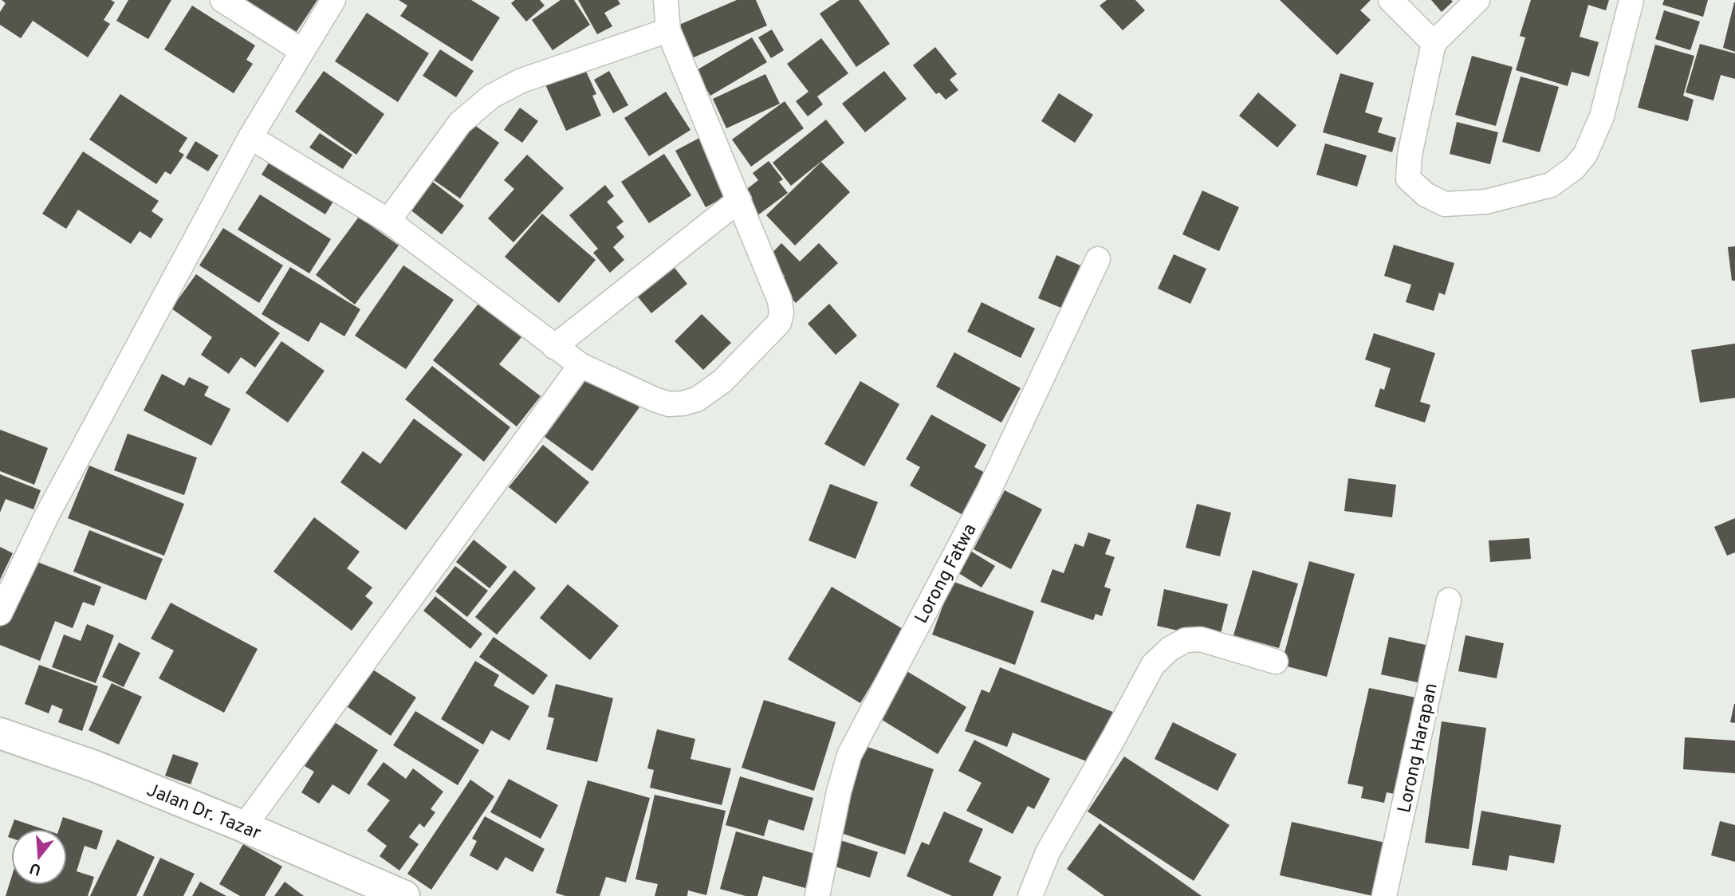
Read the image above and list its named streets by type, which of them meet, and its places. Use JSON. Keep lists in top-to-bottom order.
{
  "streets": {
    "street": ["Lorong Fatwa", "Lorong Harapan", "Jalan Dr. Tazar"]
  },
  "north": "bottom"
}
